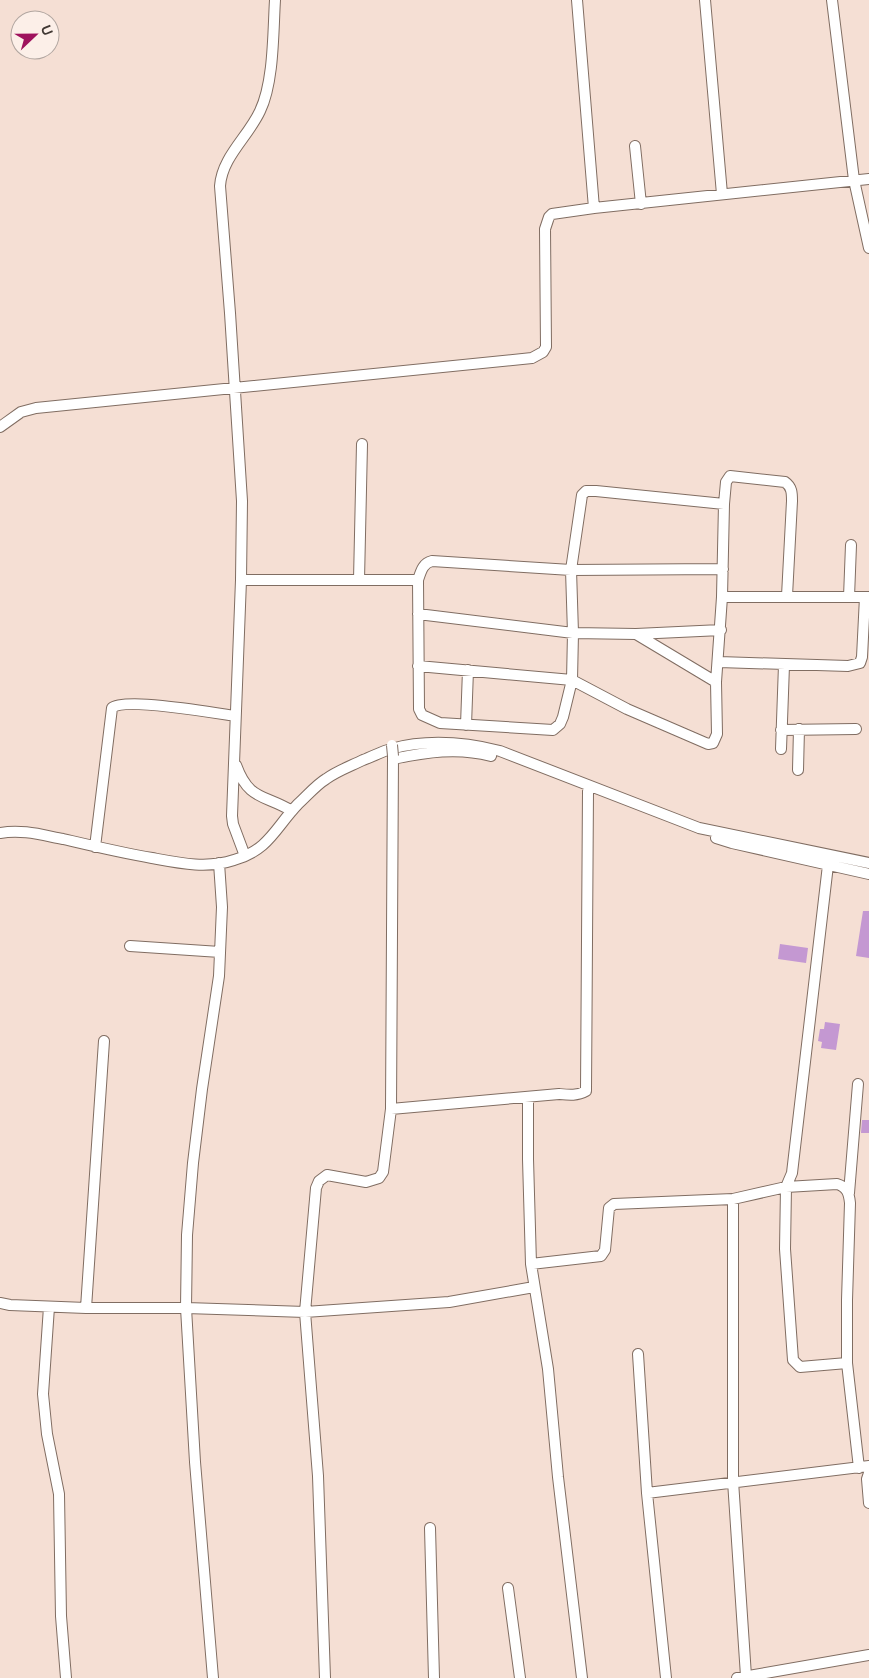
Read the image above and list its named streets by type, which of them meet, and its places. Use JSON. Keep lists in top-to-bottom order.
{
  "north": "right"
}
